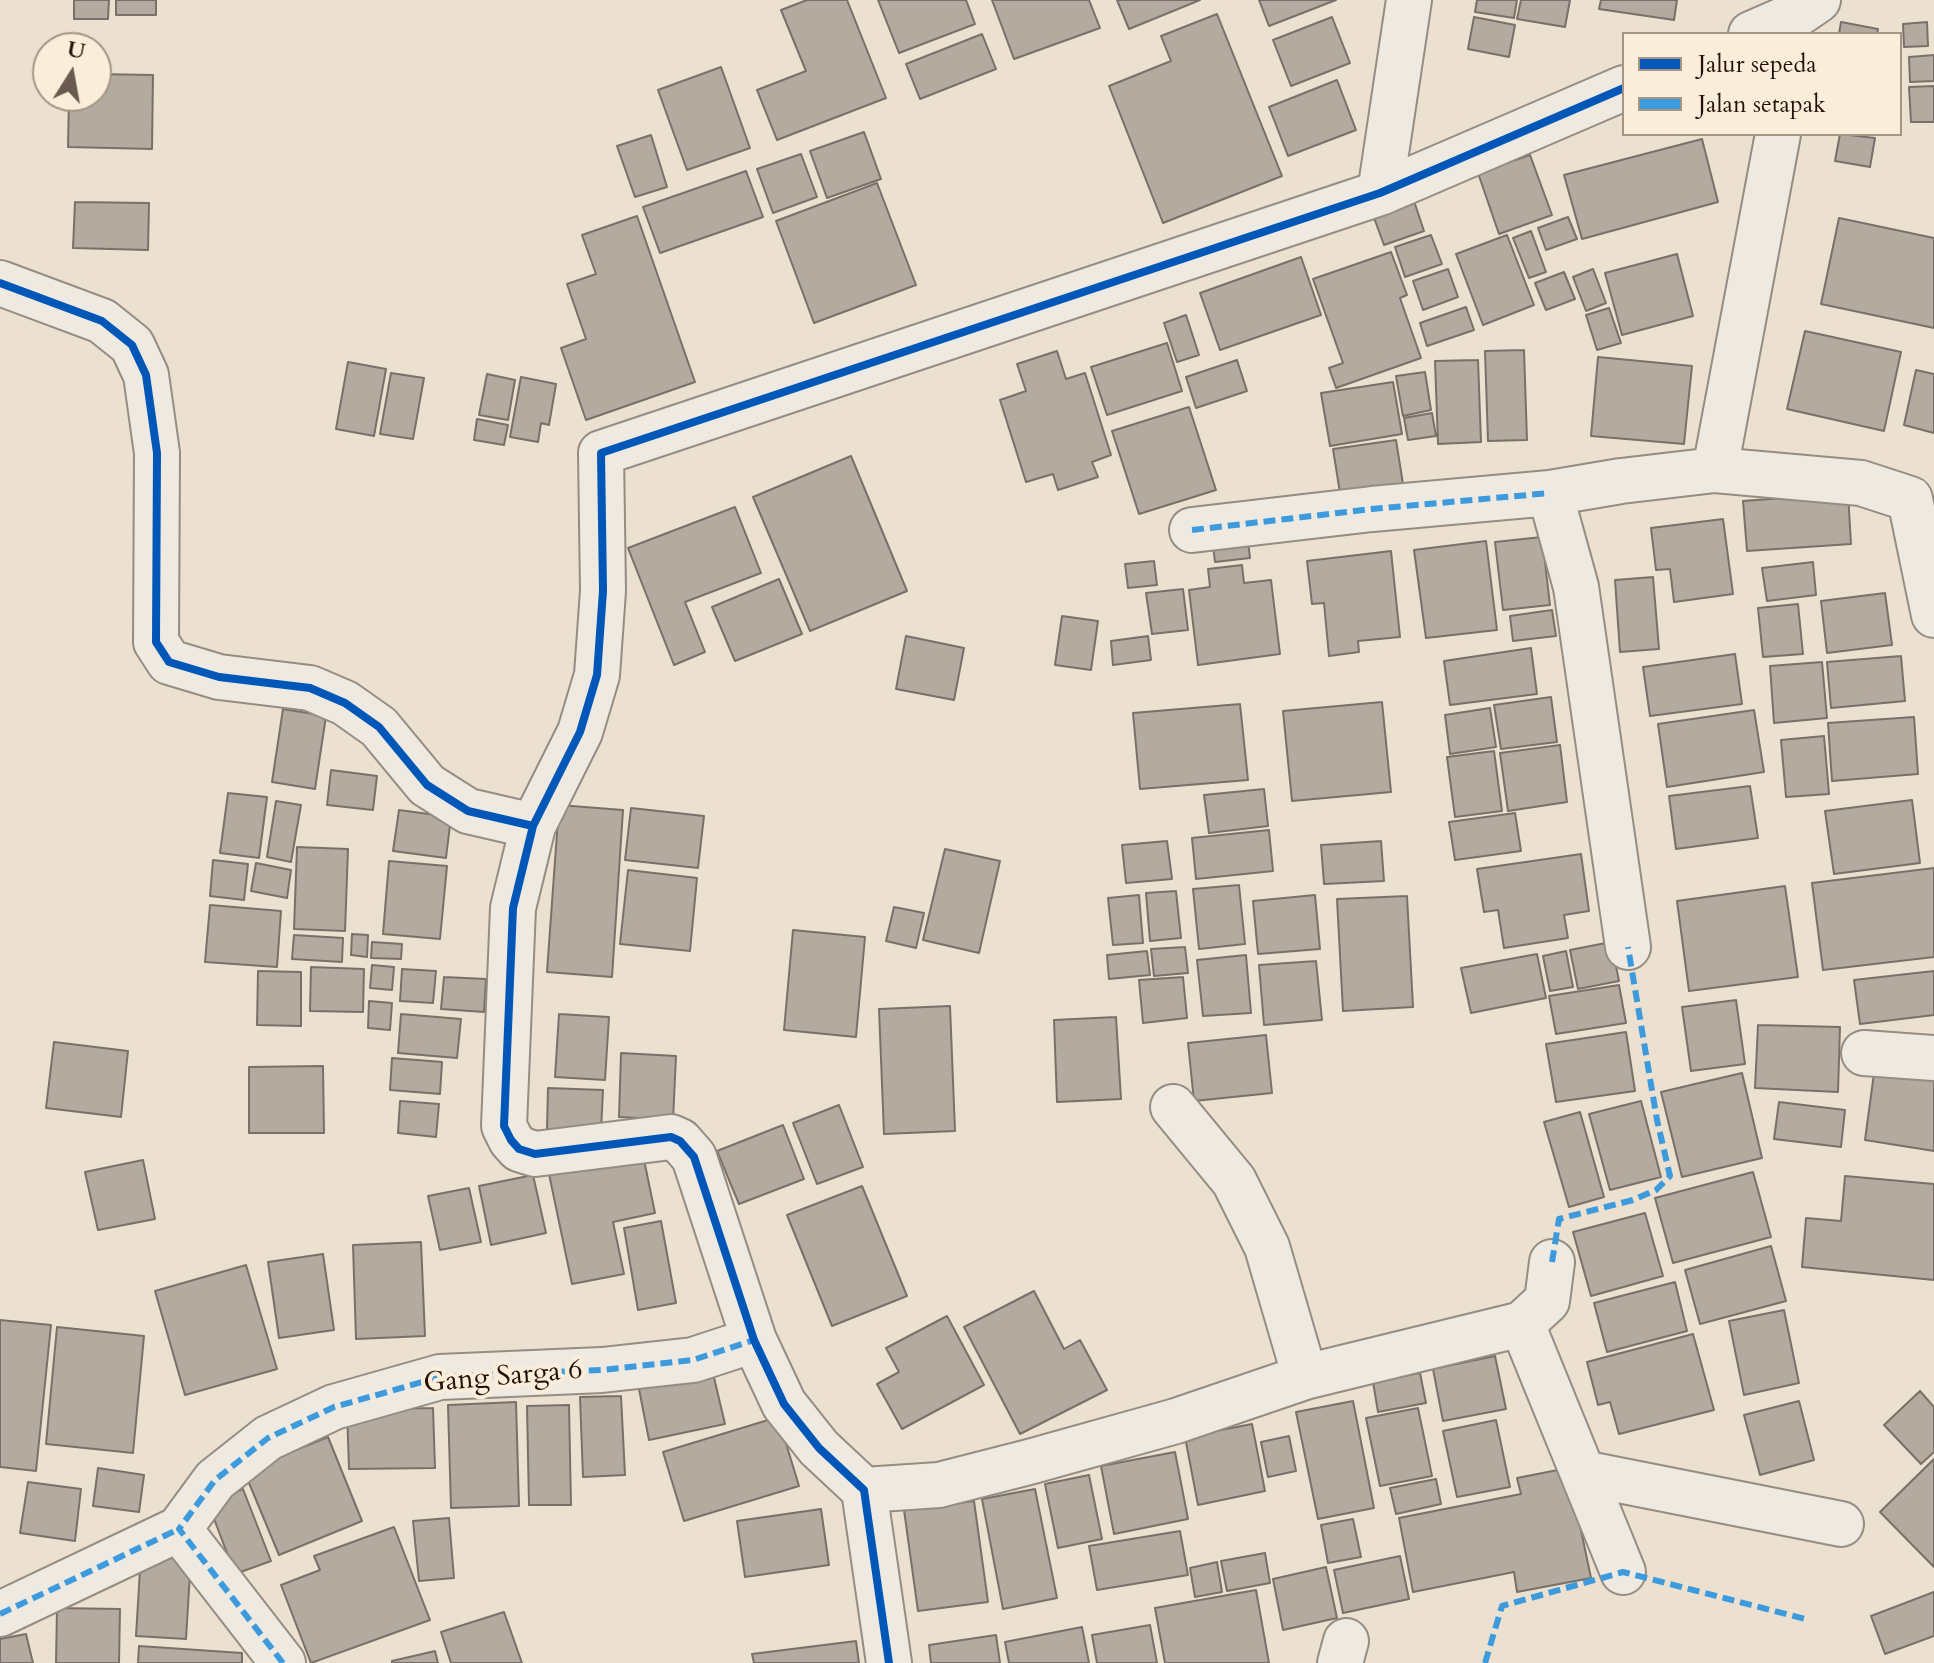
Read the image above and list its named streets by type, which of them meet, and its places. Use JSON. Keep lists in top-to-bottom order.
{
  "streets": {
    "street": ["Gang Sarga 6"]
  },
  "legend": ["Jalur sepeda", "Jalan setapak"],
  "north": "top"
}
